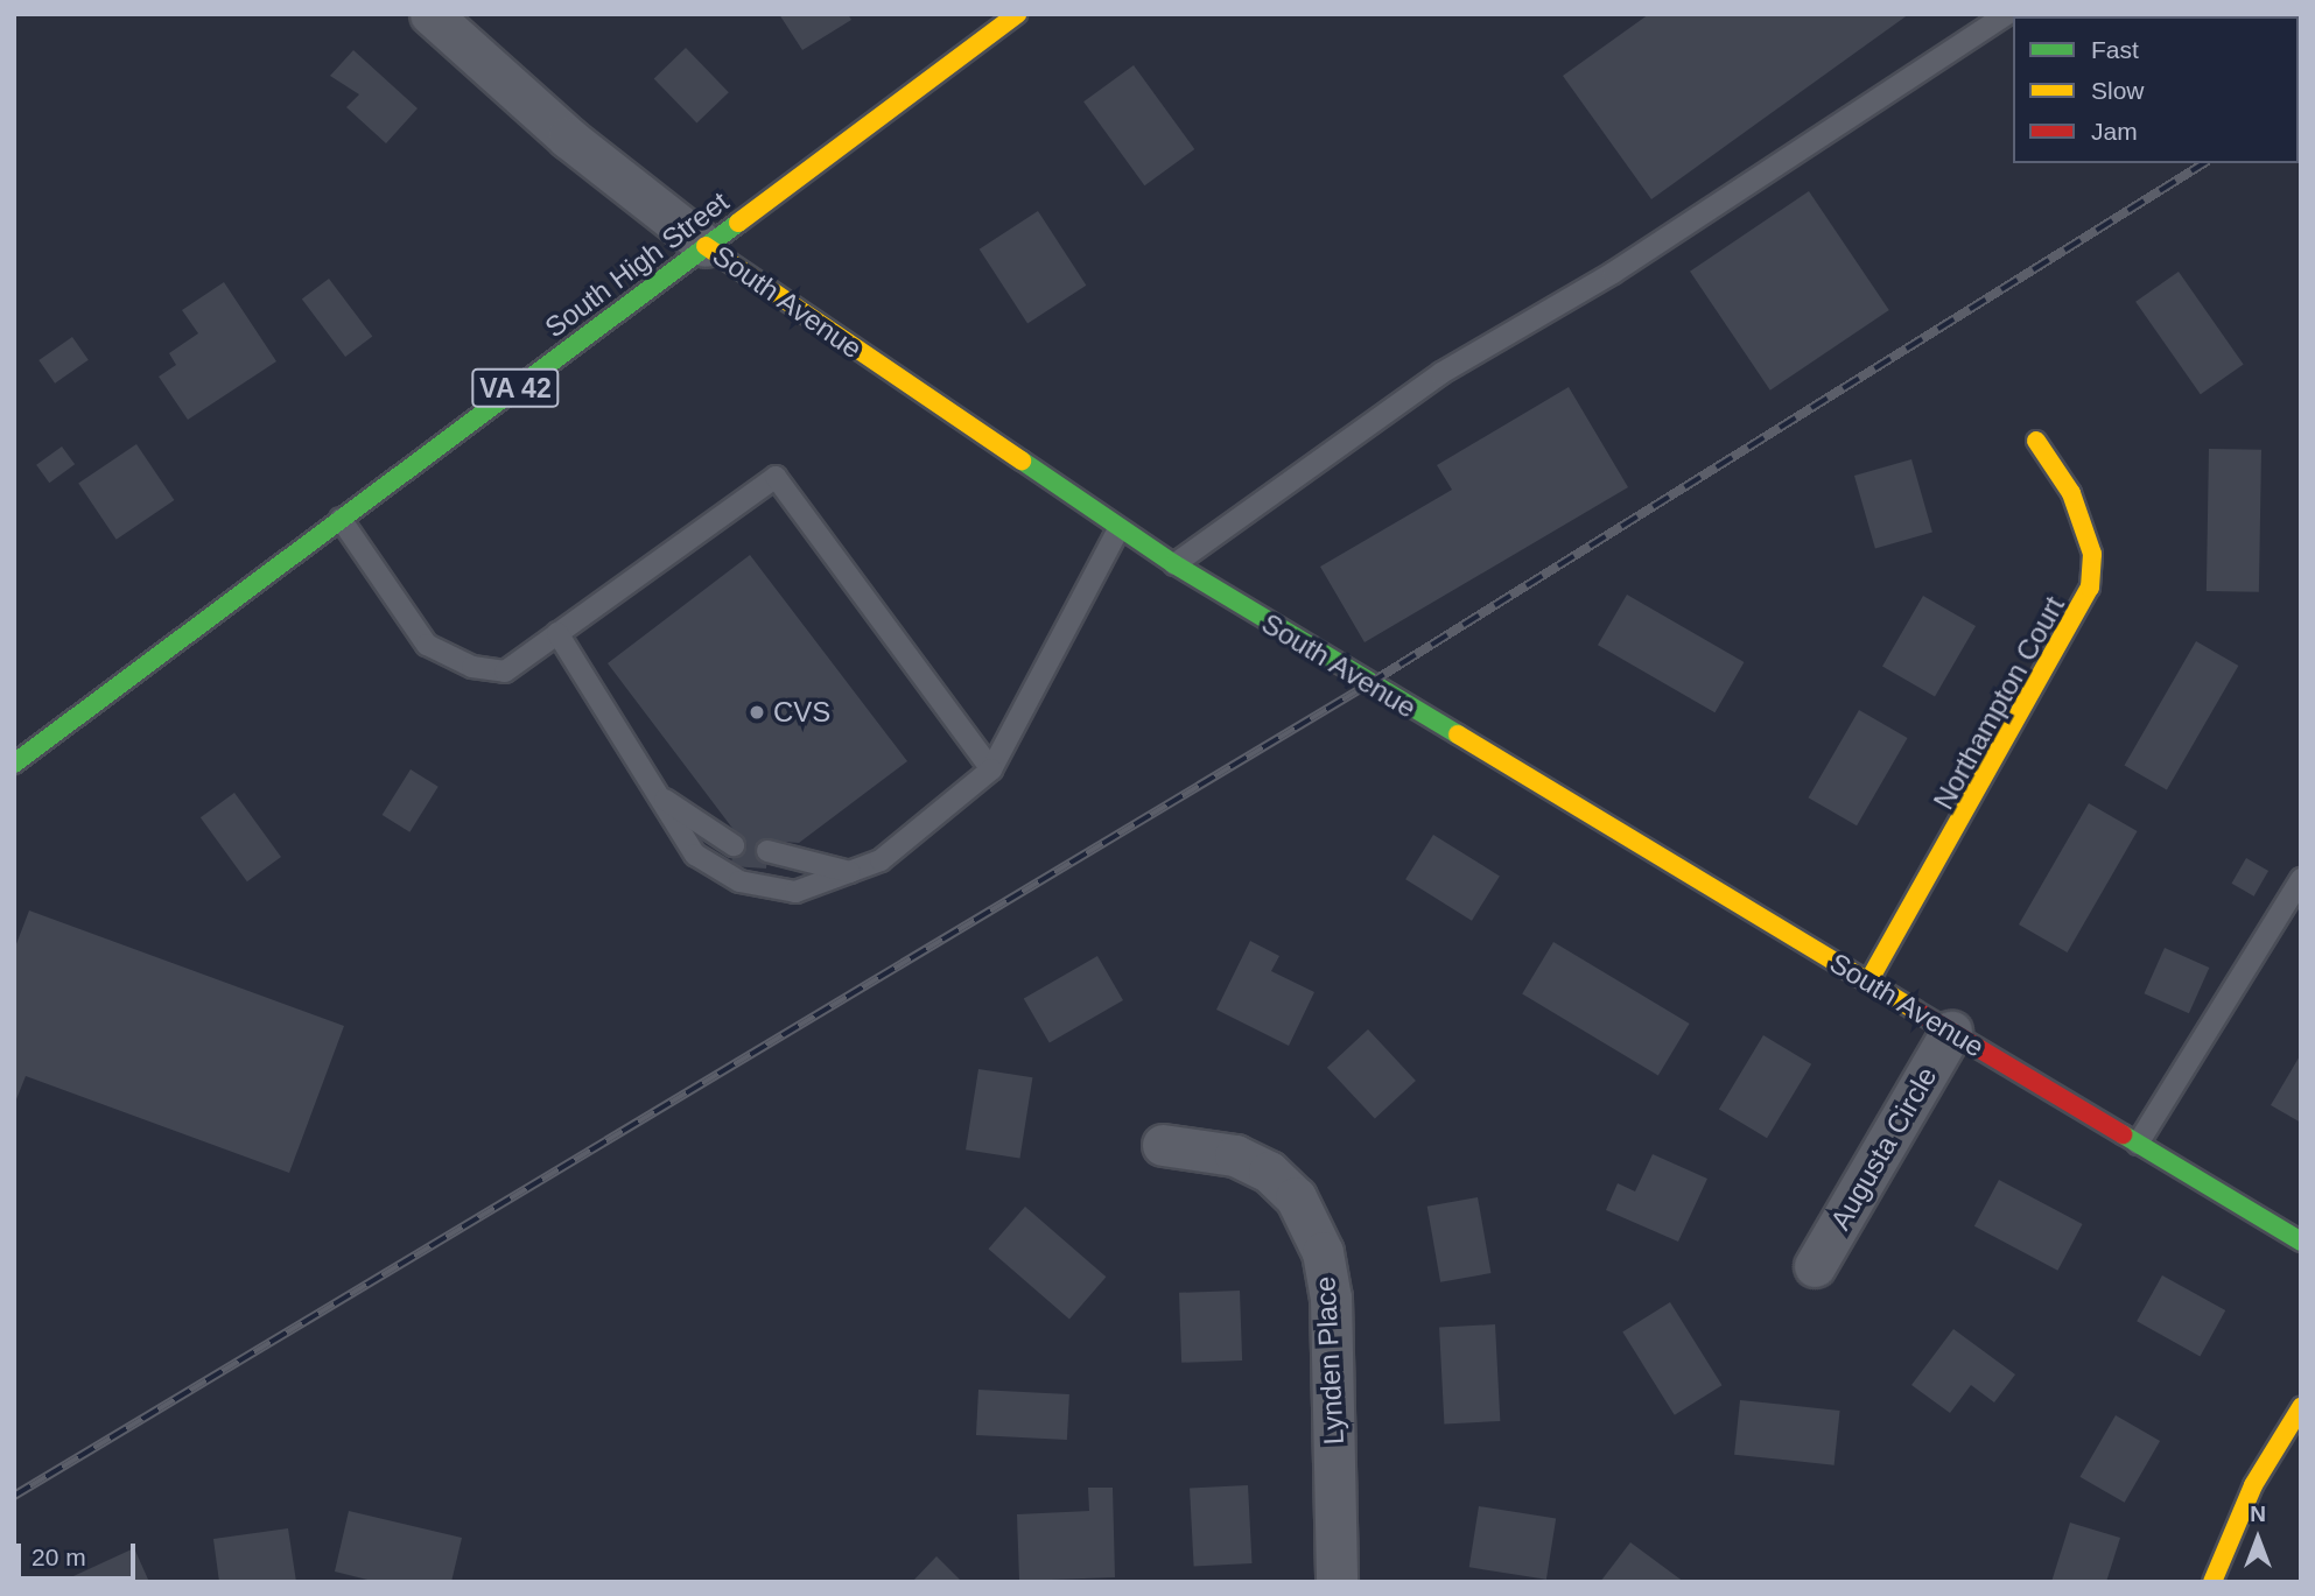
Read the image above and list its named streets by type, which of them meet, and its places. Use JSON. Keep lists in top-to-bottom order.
{
  "streets": {
    "street": [
      "South High Street",
      "South Avenue",
      "VA 42",
      "Northampton Court",
      "Augusta Circle",
      "Lynden Place"
    ]
  },
  "crossings": [
    ["South High Street", "South Avenue"],
    ["South Avenue", "Northampton Court"],
    ["South Avenue", "Augusta Circle"]
  ],
  "places": ["CVS"],
  "legend": ["Fast", "Slow", "Jam"],
  "scale_bar": "20 m",
  "north": "top"
}
